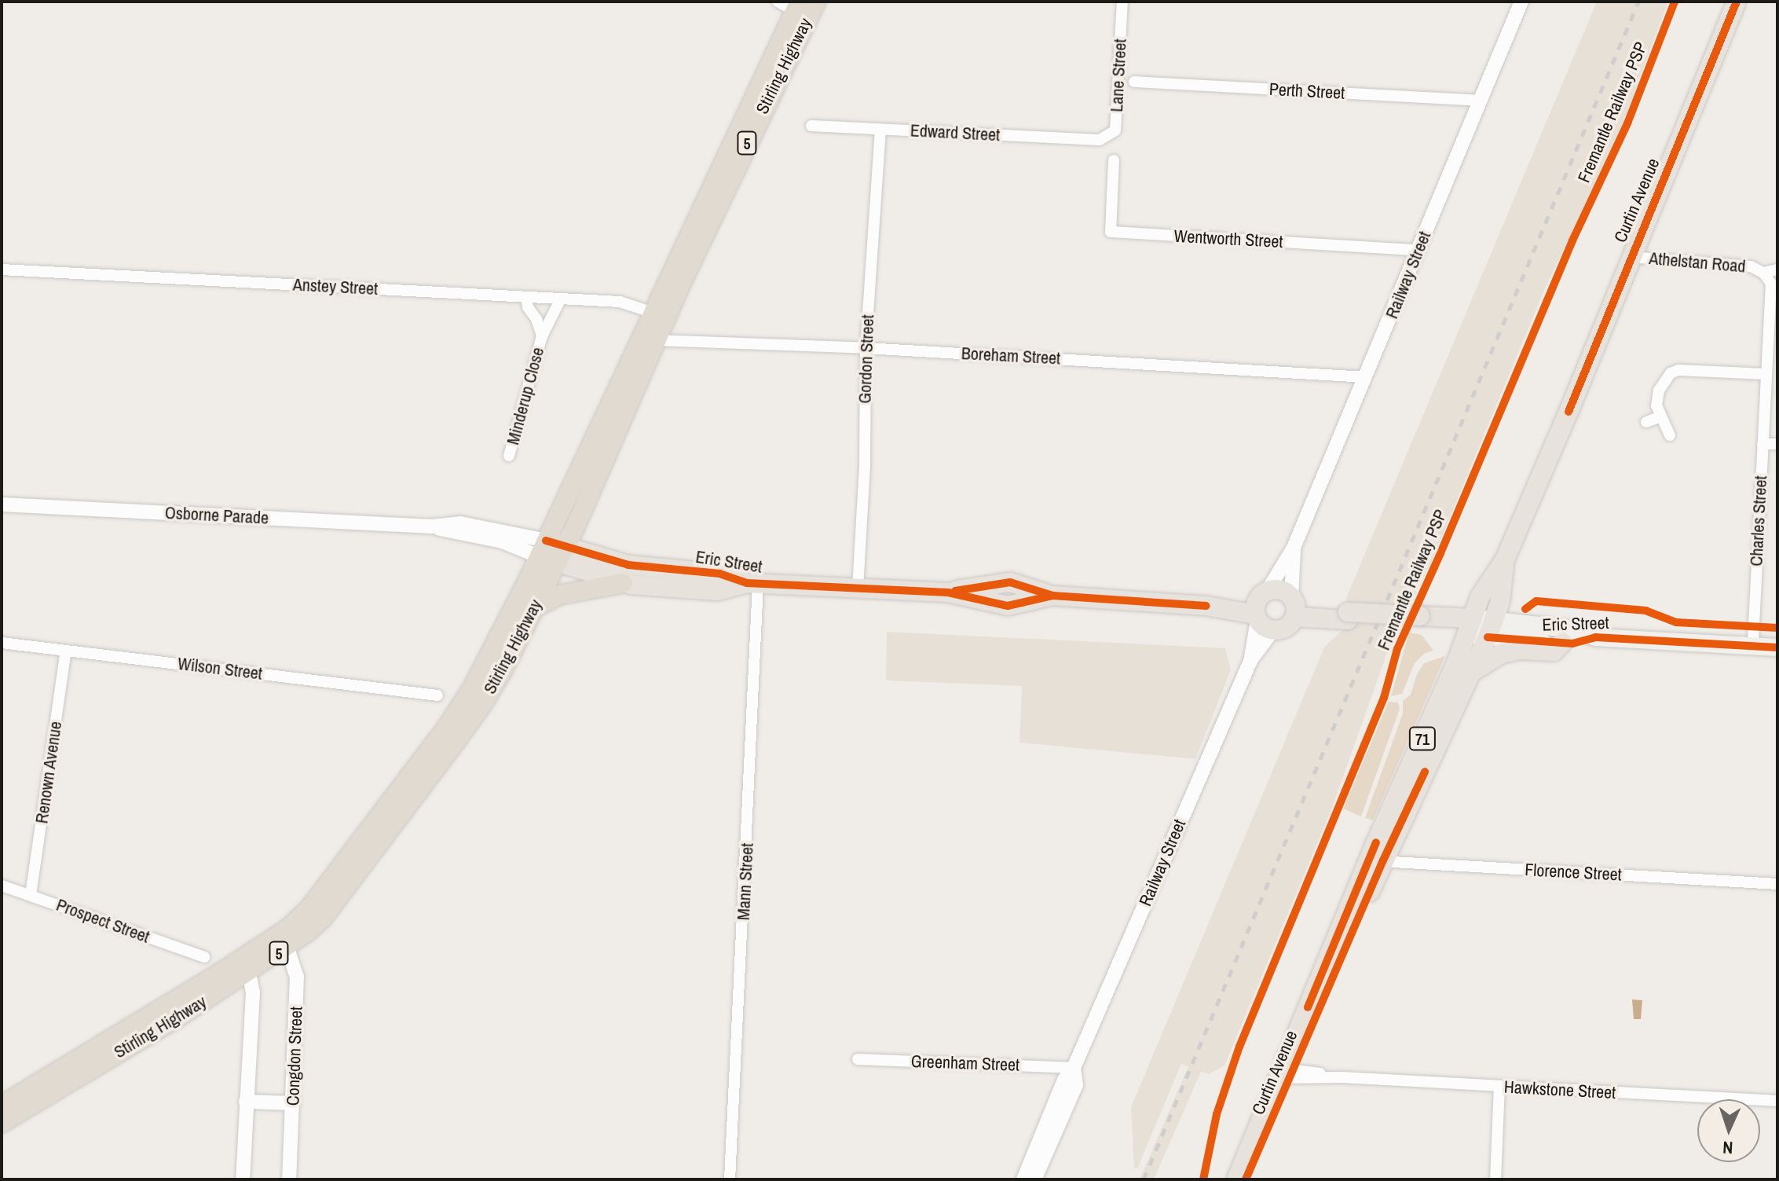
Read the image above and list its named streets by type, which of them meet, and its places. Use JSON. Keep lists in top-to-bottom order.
{
  "streets": {
    "highway": ["Stirling Highway", "5"],
    "main road": ["Curtin Avenue", "Eric Street", "71"],
    "street": [
      "Lane Street",
      "Perth Street",
      "Edward Street",
      "Wentworth Street",
      "Athelstan Road",
      "Railway Street",
      "Anstey Street",
      "Boreham Street",
      "Gordon Street",
      "Minderup Close",
      "Osborne Parade",
      "Charles Street",
      "Wilson Street",
      "Renown Avenue",
      "Florence Street",
      "Mann Street",
      "Prospect Street",
      "Congdon Street",
      "Greenham Street",
      "Hawkstone Street"
    ],
    "cycle path": ["Fremantle Railway PSP"]
  },
  "crossings": [
    ["Stirling Highway", "Anstey Street"],
    ["Stirling Highway", "Boreham Street"],
    ["Stirling Highway", "Osborne Parade"],
    ["Stirling Highway", "Eric Street"],
    ["Stirling Highway", "Congdon Street"],
    ["Lane Street", "Edward Street"],
    ["Perth Street", "Railway Street"],
    ["Edward Street", "Gordon Street"],
    ["Curtin Avenue", "Athelstan Road"],
    ["Curtin Avenue", "Eric Street"],
    ["Curtin Avenue", "Florence Street"],
    ["Curtin Avenue", "Hawkstone Street"],
    ["Wentworth Street", "Railway Street"],
    ["Athelstan Road", "Charles Street"],
    ["Railway Street", "Boreham Street"],
    ["Railway Street", "Eric Street"],
    ["Railway Street", "Greenham Street"],
    ["Anstey Street", "Minderup Close"],
    ["Boreham Street", "Gordon Street"],
    ["Gordon Street", "Eric Street"],
    ["Osborne Parade", "Eric Street"],
    ["Charles Street", "Eric Street"],
    ["Eric Street", "Mann Street"],
    ["Wilson Street", "Renown Avenue"],
    ["Renown Avenue", "Prospect Street"]
  ],
  "north": "bottom"
}
